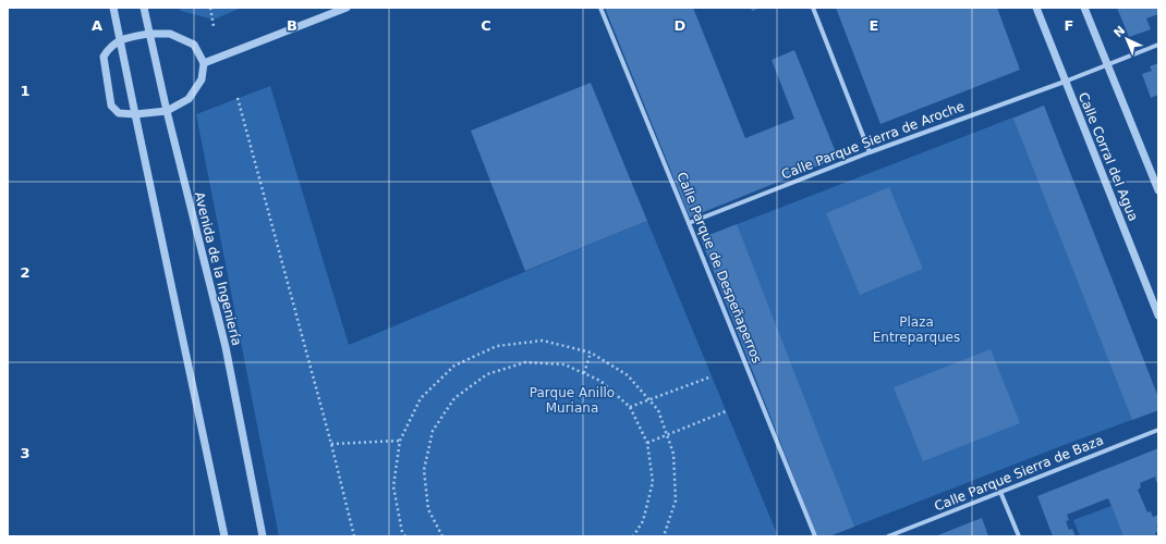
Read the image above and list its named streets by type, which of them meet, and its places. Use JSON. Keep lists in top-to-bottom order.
{
  "streets": {
    "street": [
      "Calle Parque Sierra de Aroche",
      "Calle Corral del Agua",
      "Calle Parque de Despeñaperros",
      "Avenida de la Ingeniería",
      "Calle Parque Sierra de Baza"
    ]
  },
  "crossings": [
    ["Calle Parque Sierra de Aroche", "Calle Corral del Agua"],
    ["Calle Parque Sierra de Aroche", "Calle Parque de Despeñaperros"]
  ],
  "parks": ["Plaza Entreparques", "Parque Anillo Muriana"],
  "north": "top left",
  "grid": {
    "columns": [
      "A",
      "B",
      "C",
      "D",
      "E",
      "F"
    ],
    "rows": ["1", "2", "3"]
  }
}
